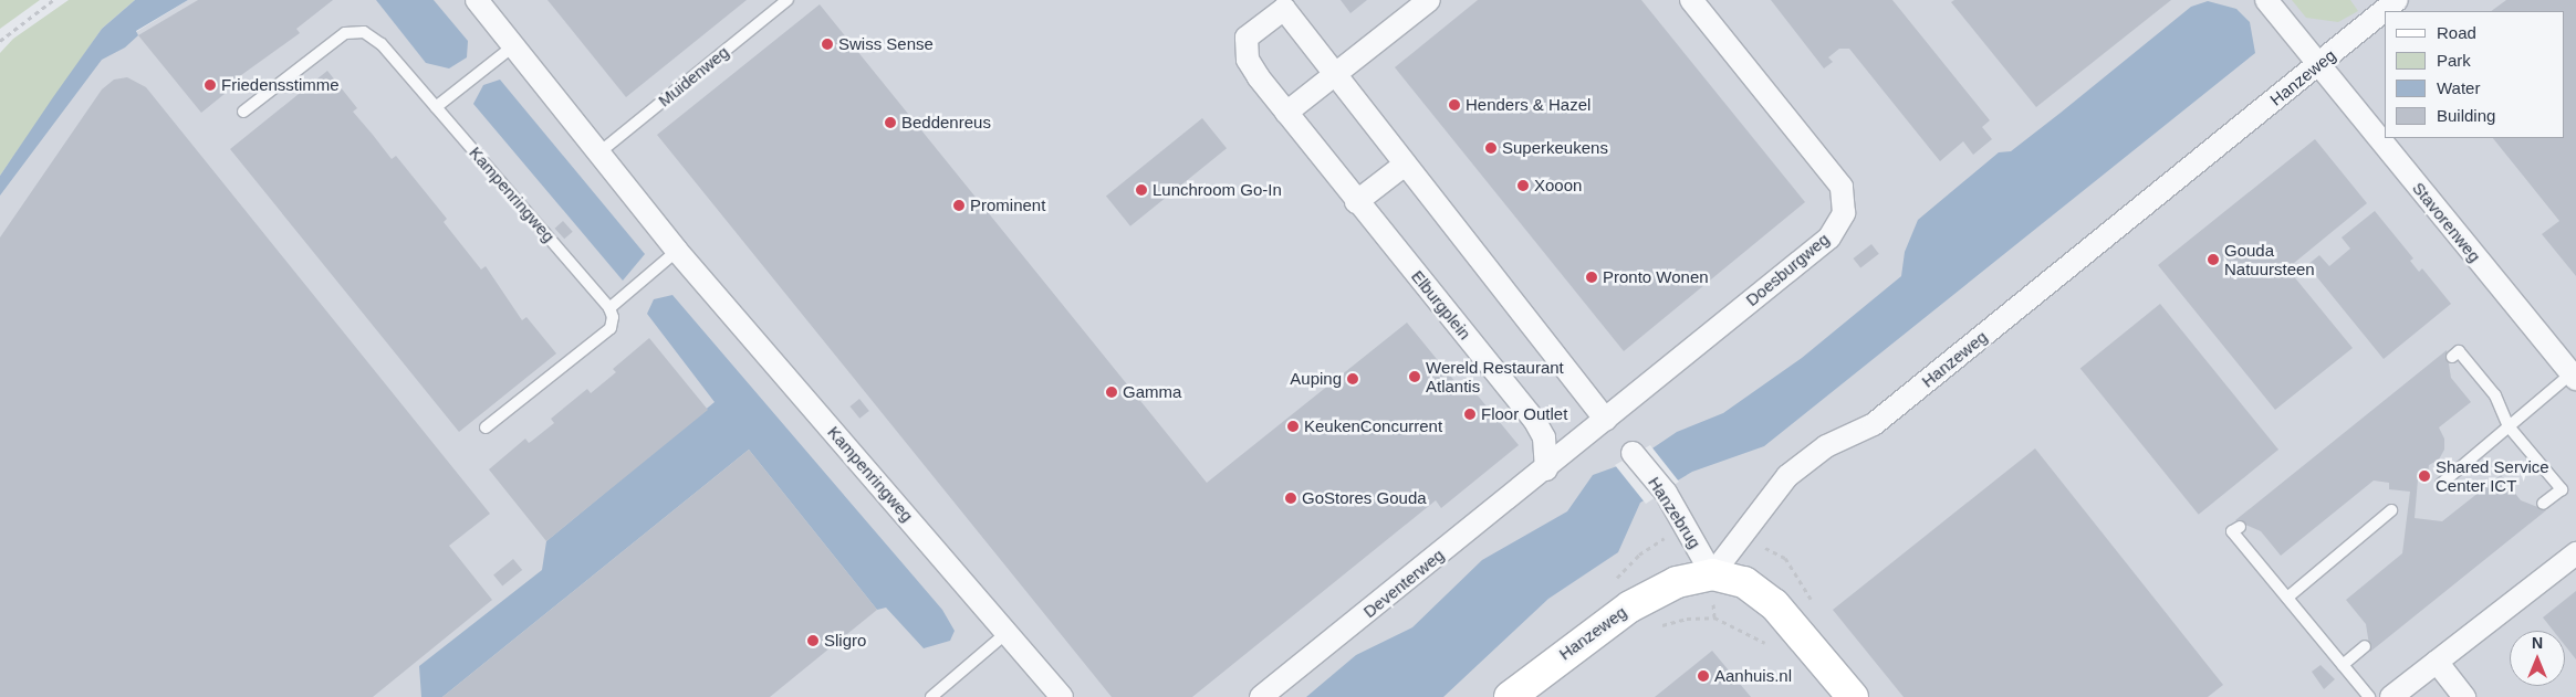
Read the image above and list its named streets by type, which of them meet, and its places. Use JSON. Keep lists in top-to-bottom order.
{
  "streets": {
    "street": [
      "Hanzeweg",
      "Kampenringweg",
      "Stavorenweg",
      "Doesburgweg",
      "Elburgplein",
      "Hanzebrug",
      "Deventerweg"
    ],
    "lane": ["Muidenweg"]
  },
  "crossings": [
    ["Muidenweg", "Kampenringweg"],
    ["Hanzeweg", "Stavorenweg"],
    ["Hanzeweg", "Hanzebrug"],
    ["Doesburgweg", "Elburgplein"],
    ["Doesburgweg", "Deventerweg"],
    ["Elburgplein", "Deventerweg"]
  ],
  "places": [
    "Swiss Sense",
    "Friedensstimme",
    "Henders & Hazel",
    "Beddenreus",
    "Superkeukens",
    "Xooon",
    "Lunchroom Go-In",
    "Prominent",
    "Gouda Natuursteen",
    "Pronto Wonen",
    "Wereld Restaurant Atlantis",
    "Auping",
    "Gamma",
    "Floor Outlet",
    "KeukenConcurrent",
    "Shared Service Center ICT",
    "GoStores Gouda",
    "Sligro",
    "Aanhuis.nl"
  ],
  "legend": [
    "Road",
    "Park",
    "Water",
    "Building"
  ],
  "north": "top"
}
